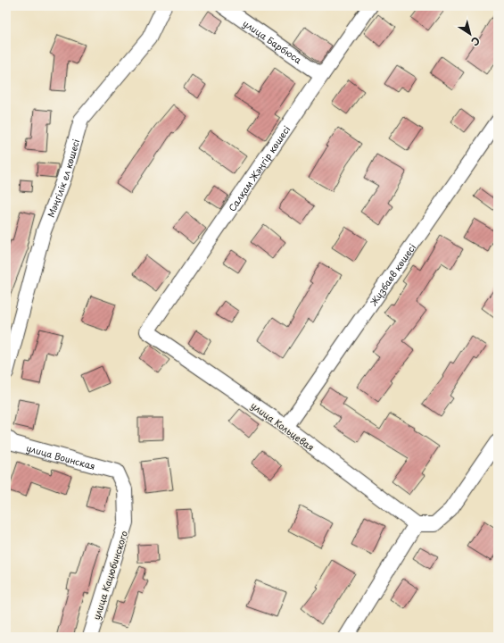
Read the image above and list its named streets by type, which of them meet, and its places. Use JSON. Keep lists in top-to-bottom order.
{
  "streets": {
    "street": [
      "улица Барбюса",
      "Салқам Жәңгір көшесі",
      "Мәңгілік ел көшесі",
      "Жүзбаев көшесі",
      "улица Кольцевая",
      "улица Воинская",
      "улица Кацюбинского"
    ]
  },
  "crossings": [
    ["улица Барбюса", "Салқам Жәңгір көшесі"],
    ["Салқам Жәңгір көшесі", "улица Кольцевая"],
    ["Жүзбаев көшесі", "улица Кольцевая"],
    ["улица Воинская", "улица Кацюбинского"]
  ],
  "north": "bottom right"
}
